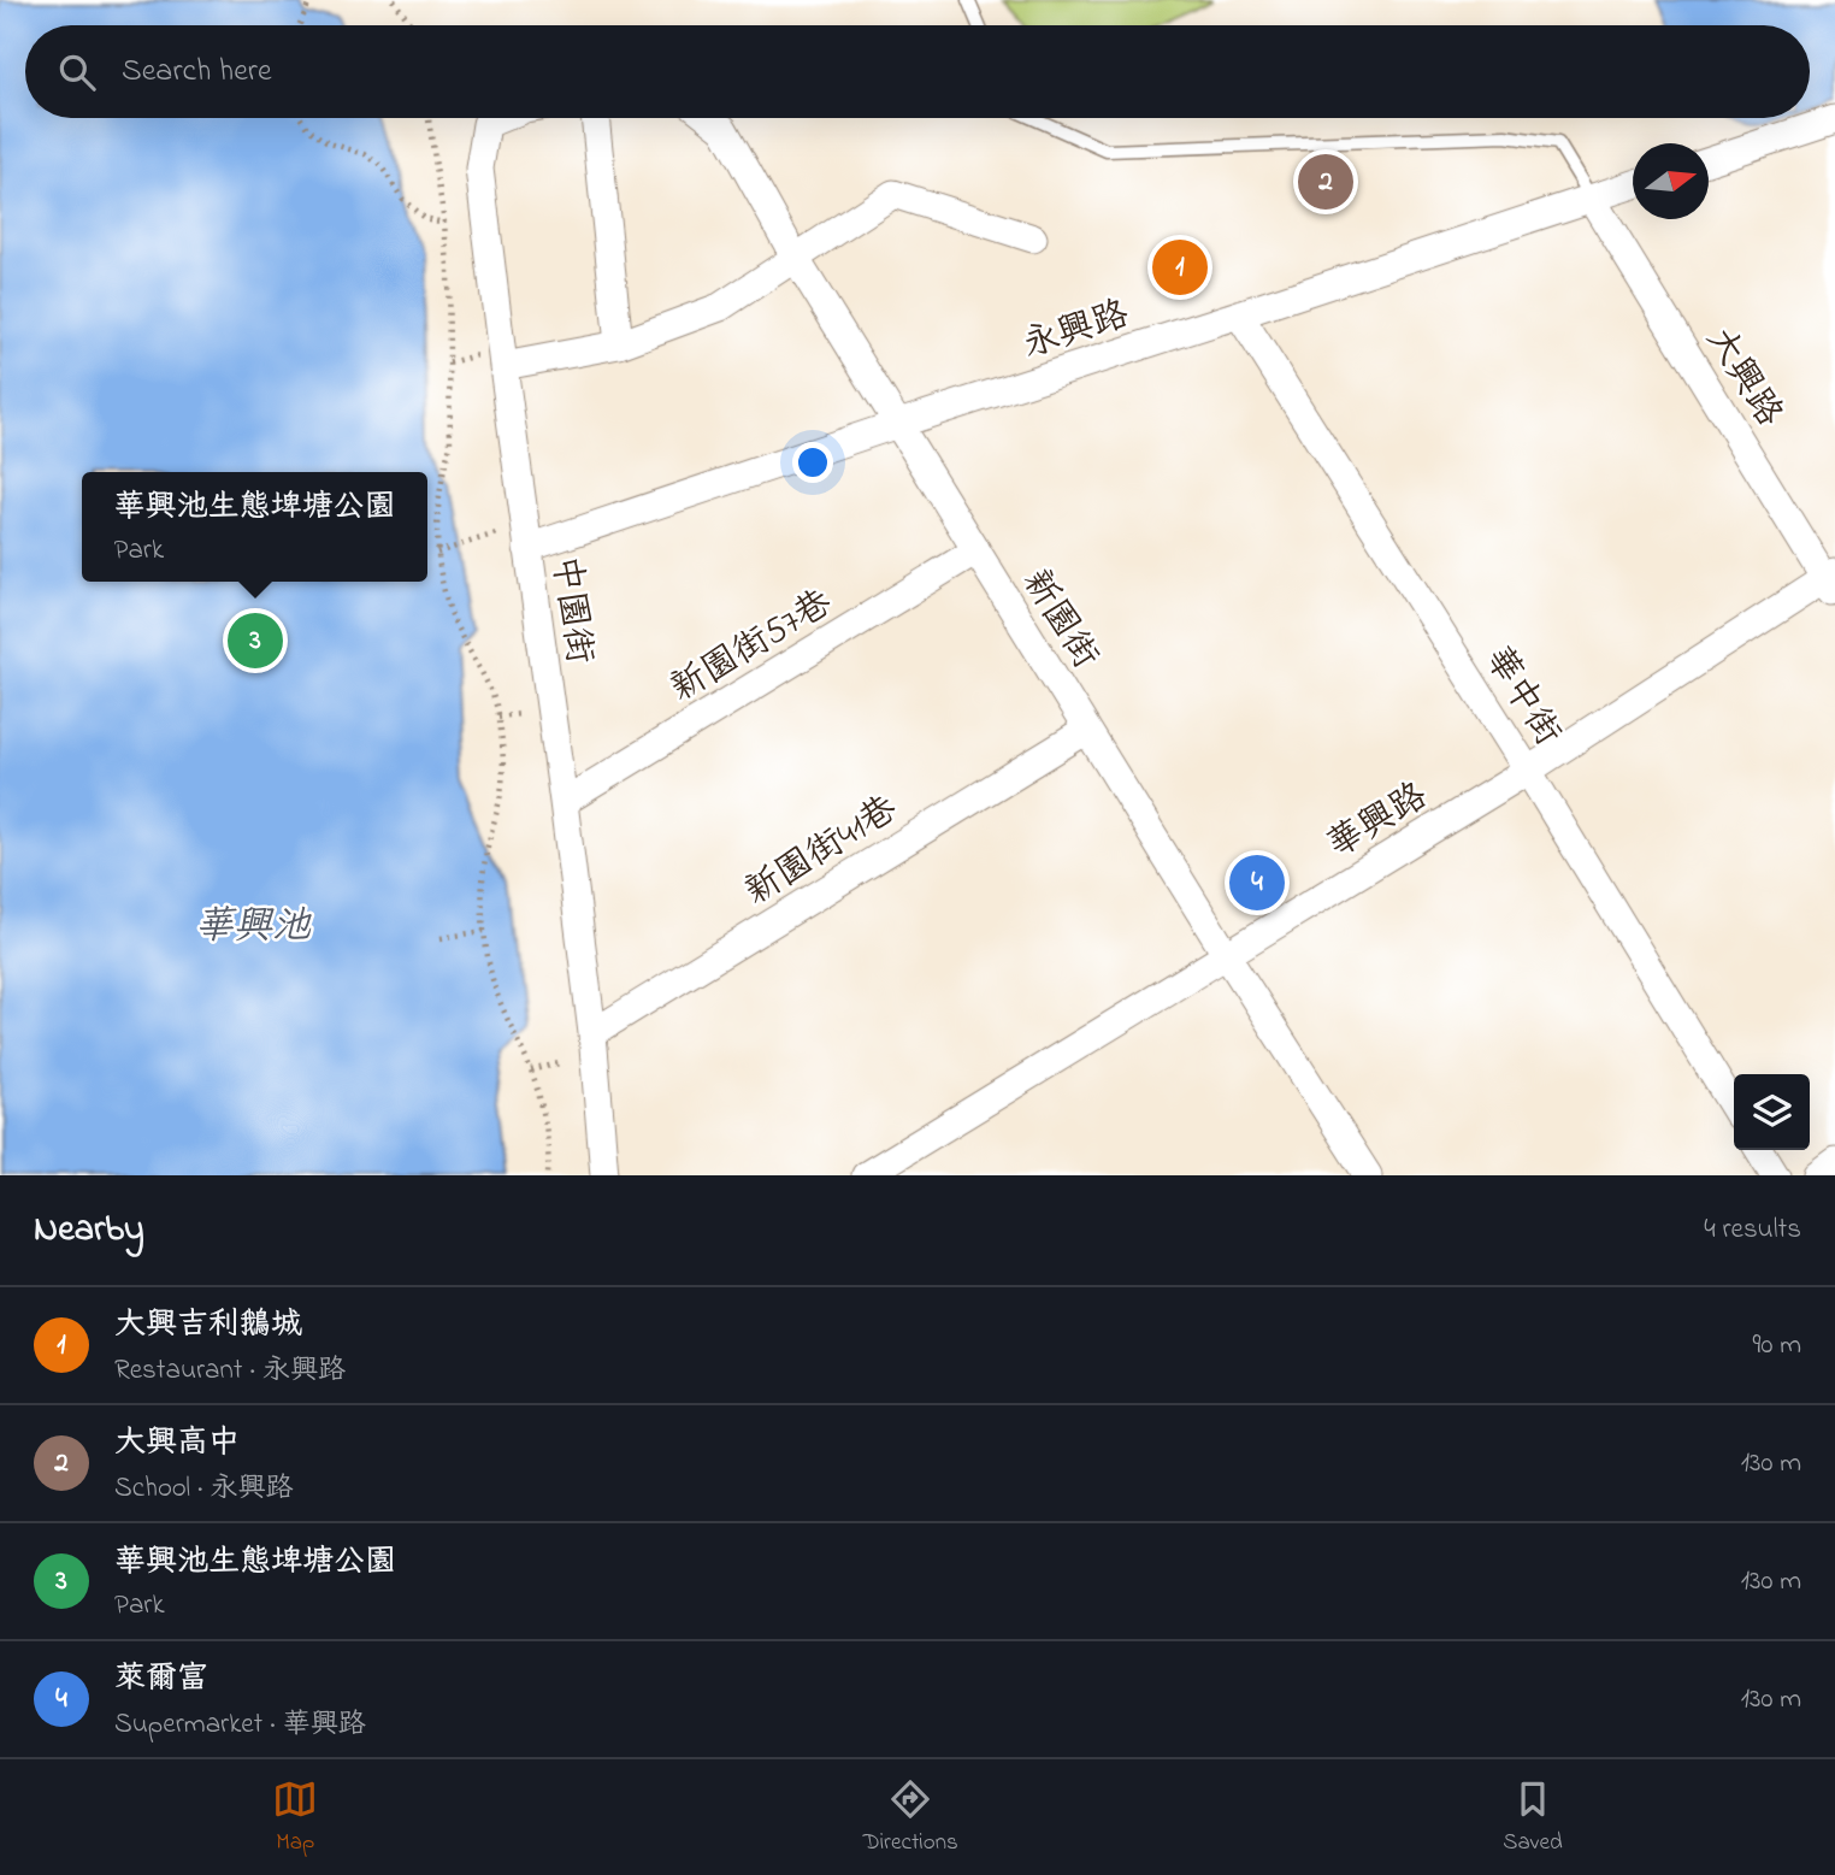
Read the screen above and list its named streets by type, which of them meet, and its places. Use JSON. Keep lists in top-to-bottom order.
{
  "streets": {
    "street": [
      "永興路",
      "大興路",
      "中園街",
      "新園街",
      "新園街57巷",
      "華中街",
      "華興路",
      "新園街41巷"
    ]
  },
  "crossings": [
    ["永興路", "大興路"],
    ["永興路", "中園街"],
    ["永興路", "新園街"],
    ["永興路", "華中街"],
    ["大興路", "華興路"],
    ["中園街", "新園街57巷"],
    ["中園街", "新園街41巷"],
    ["新園街", "新園街57巷"],
    ["新園街", "華興路"],
    ["新園街", "新園街41巷"],
    ["華中街", "華興路"]
  ],
  "water": ["華興池"],
  "north": "right",
  "page": {
    "search": "Search here",
    "pins": [
      "2",
      "1",
      "3",
      "4"
    ],
    "popup": ["華興池生態埤塘公園", "Park"],
    "heading": ["Nearby", "4 results"],
    "list": [
      {
        "mark": "1",
        "name": "大興吉利鵝城",
        "note": "Restaurant · 永興路",
        "value": "90 m"
      },
      {
        "mark": "2",
        "name": "大興高中",
        "note": "School · 永興路",
        "value": "130 m"
      },
      {
        "mark": "3",
        "name": "華興池生態埤塘公園",
        "note": "Park",
        "value": "130 m"
      },
      {
        "mark": "4",
        "name": "萊爾富",
        "note": "Supermarket · 華興路",
        "value": "130 m"
      }
    ],
    "nav": ["Map", "Directions", "Saved"]
  }
}
